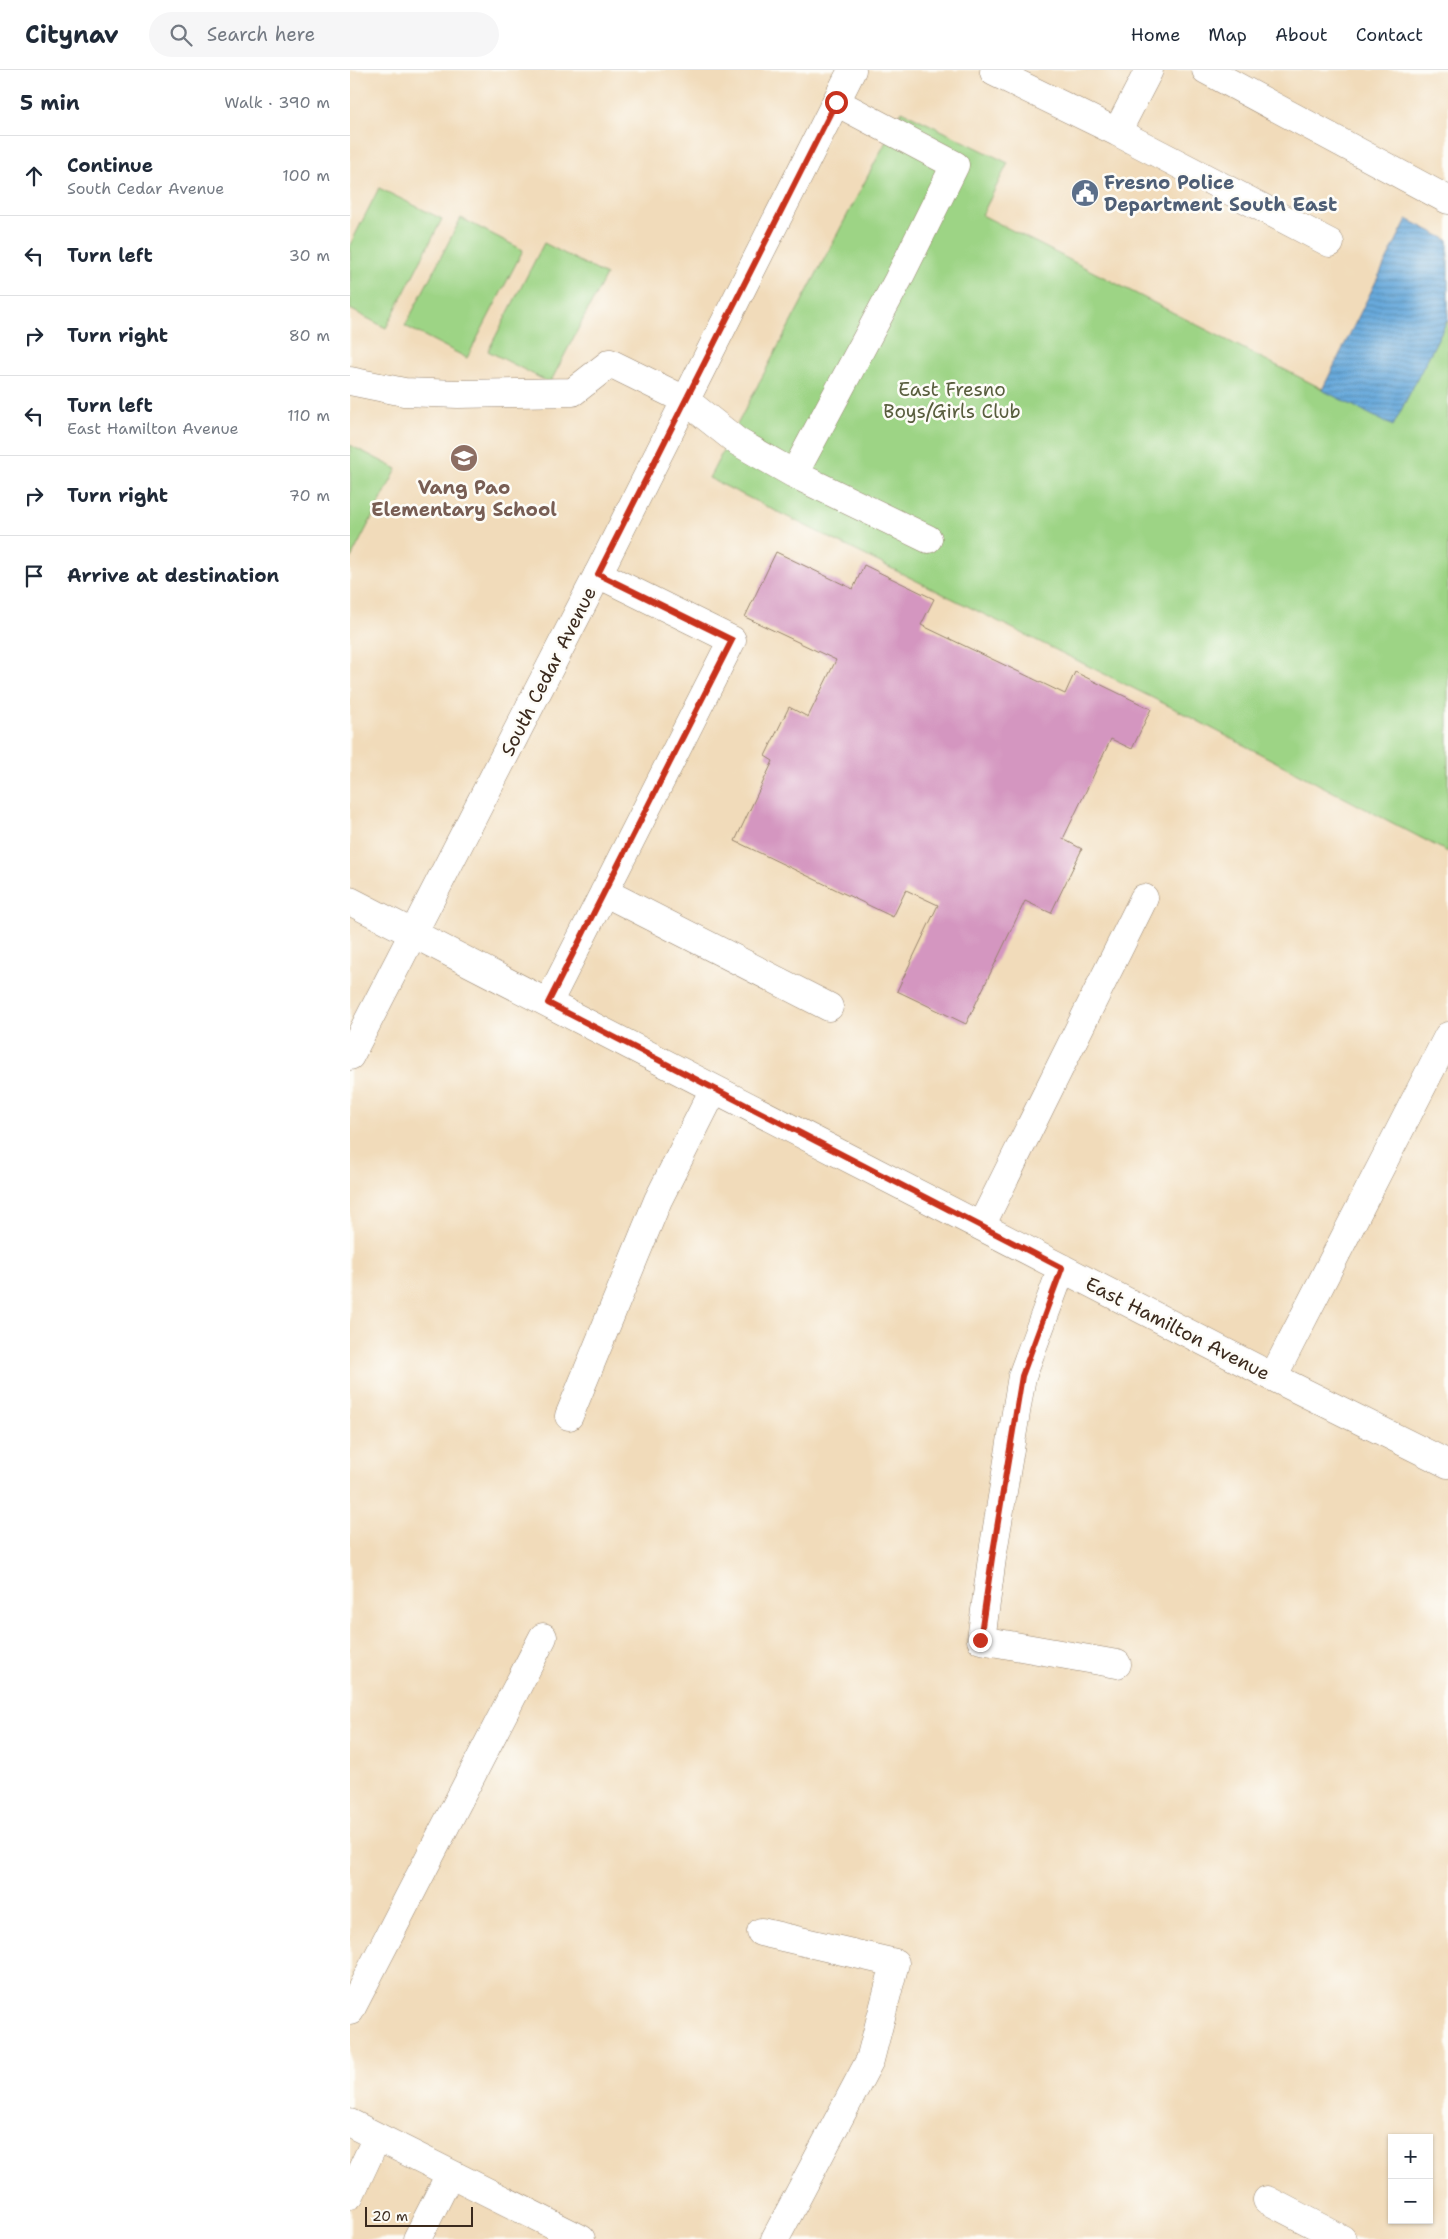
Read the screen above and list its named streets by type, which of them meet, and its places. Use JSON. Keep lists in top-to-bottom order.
{
  "streets": {
    "street": ["South Cedar Avenue", "East Hamilton Avenue"]
  },
  "crossings": [
    ["South Cedar Avenue", "East Hamilton Avenue"]
  ],
  "parks": ["East Fresno Boys/Girls Club"],
  "places": {
    "public building": ["Fresno Police Department South East"],
    "school or university": ["Vang Pao Elementary School"]
  },
  "scale_bar": "20 m",
  "page": {
    "header": "Citynav",
    "search": "Search here",
    "nav": [
      "Home",
      "Map",
      "About",
      "Contact"
    ],
    "heading": ["5 min", "Walk · 390 m"],
    "list": [
      ["Continue", "South Cedar Avenue", "100 m"],
      ["Turn left", "30 m"],
      ["Turn right", "80 m"],
      ["Turn left", "East Hamilton Avenue", "110 m"],
      ["Turn right", "70 m"],
      "Arrive at destination"
    ],
    "map_buttons": ["+", "−"],
    "scale": "20 m"
  }
}
